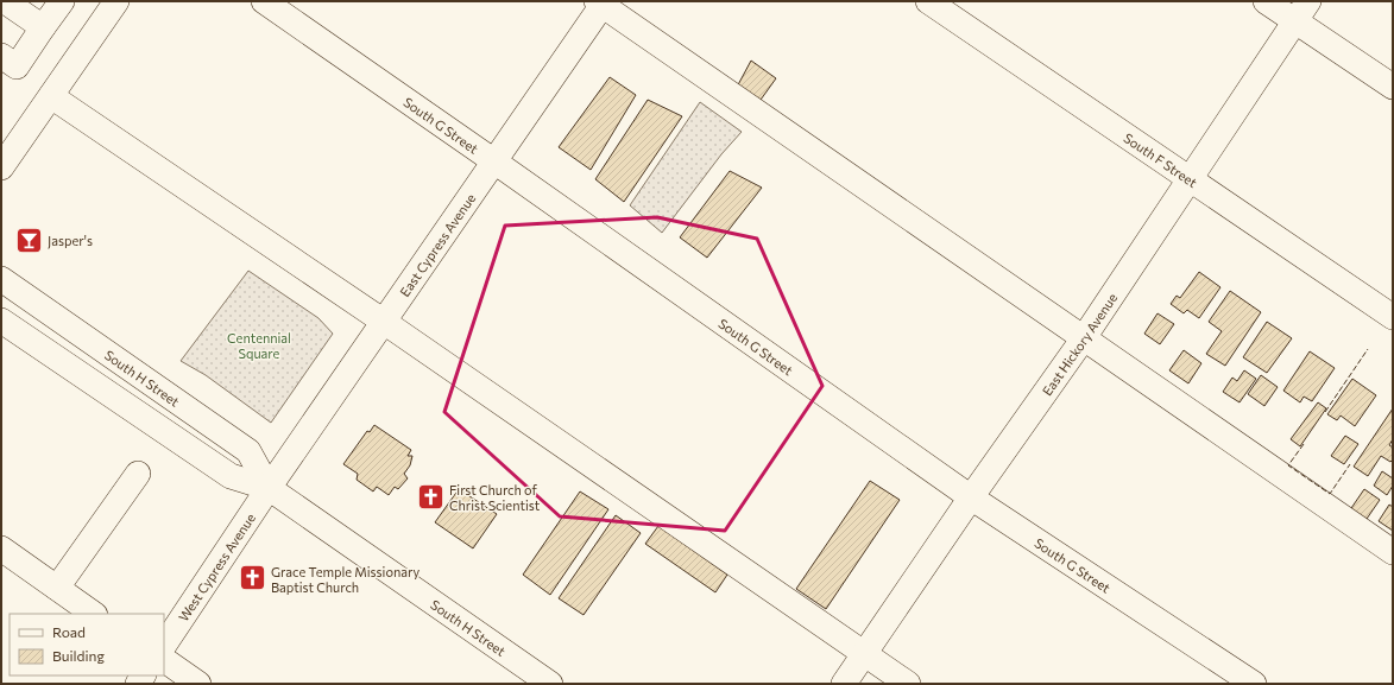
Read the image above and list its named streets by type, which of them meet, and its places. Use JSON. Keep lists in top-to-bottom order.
{
  "streets": {
    "street": [
      "South G Street",
      "South F Street",
      "East Cypress Avenue",
      "East Hickory Avenue",
      "South H Street",
      "West Cypress Avenue"
    ]
  },
  "crossings": [
    ["South G Street", "East Cypress Avenue"],
    ["South G Street", "East Hickory Avenue"],
    ["South F Street", "East Hickory Avenue"],
    ["East Cypress Avenue", "South H Street"],
    ["East Cypress Avenue", "West Cypress Avenue"],
    ["South H Street", "West Cypress Avenue"]
  ],
  "parks": ["Centennial Square"],
  "places": {
    "bar": ["Jasper's"],
    "church": ["First Church of Christ Scientist", "Grace Temple Missionary Baptist Church"]
  },
  "legend": ["Road", "Building"]
}
